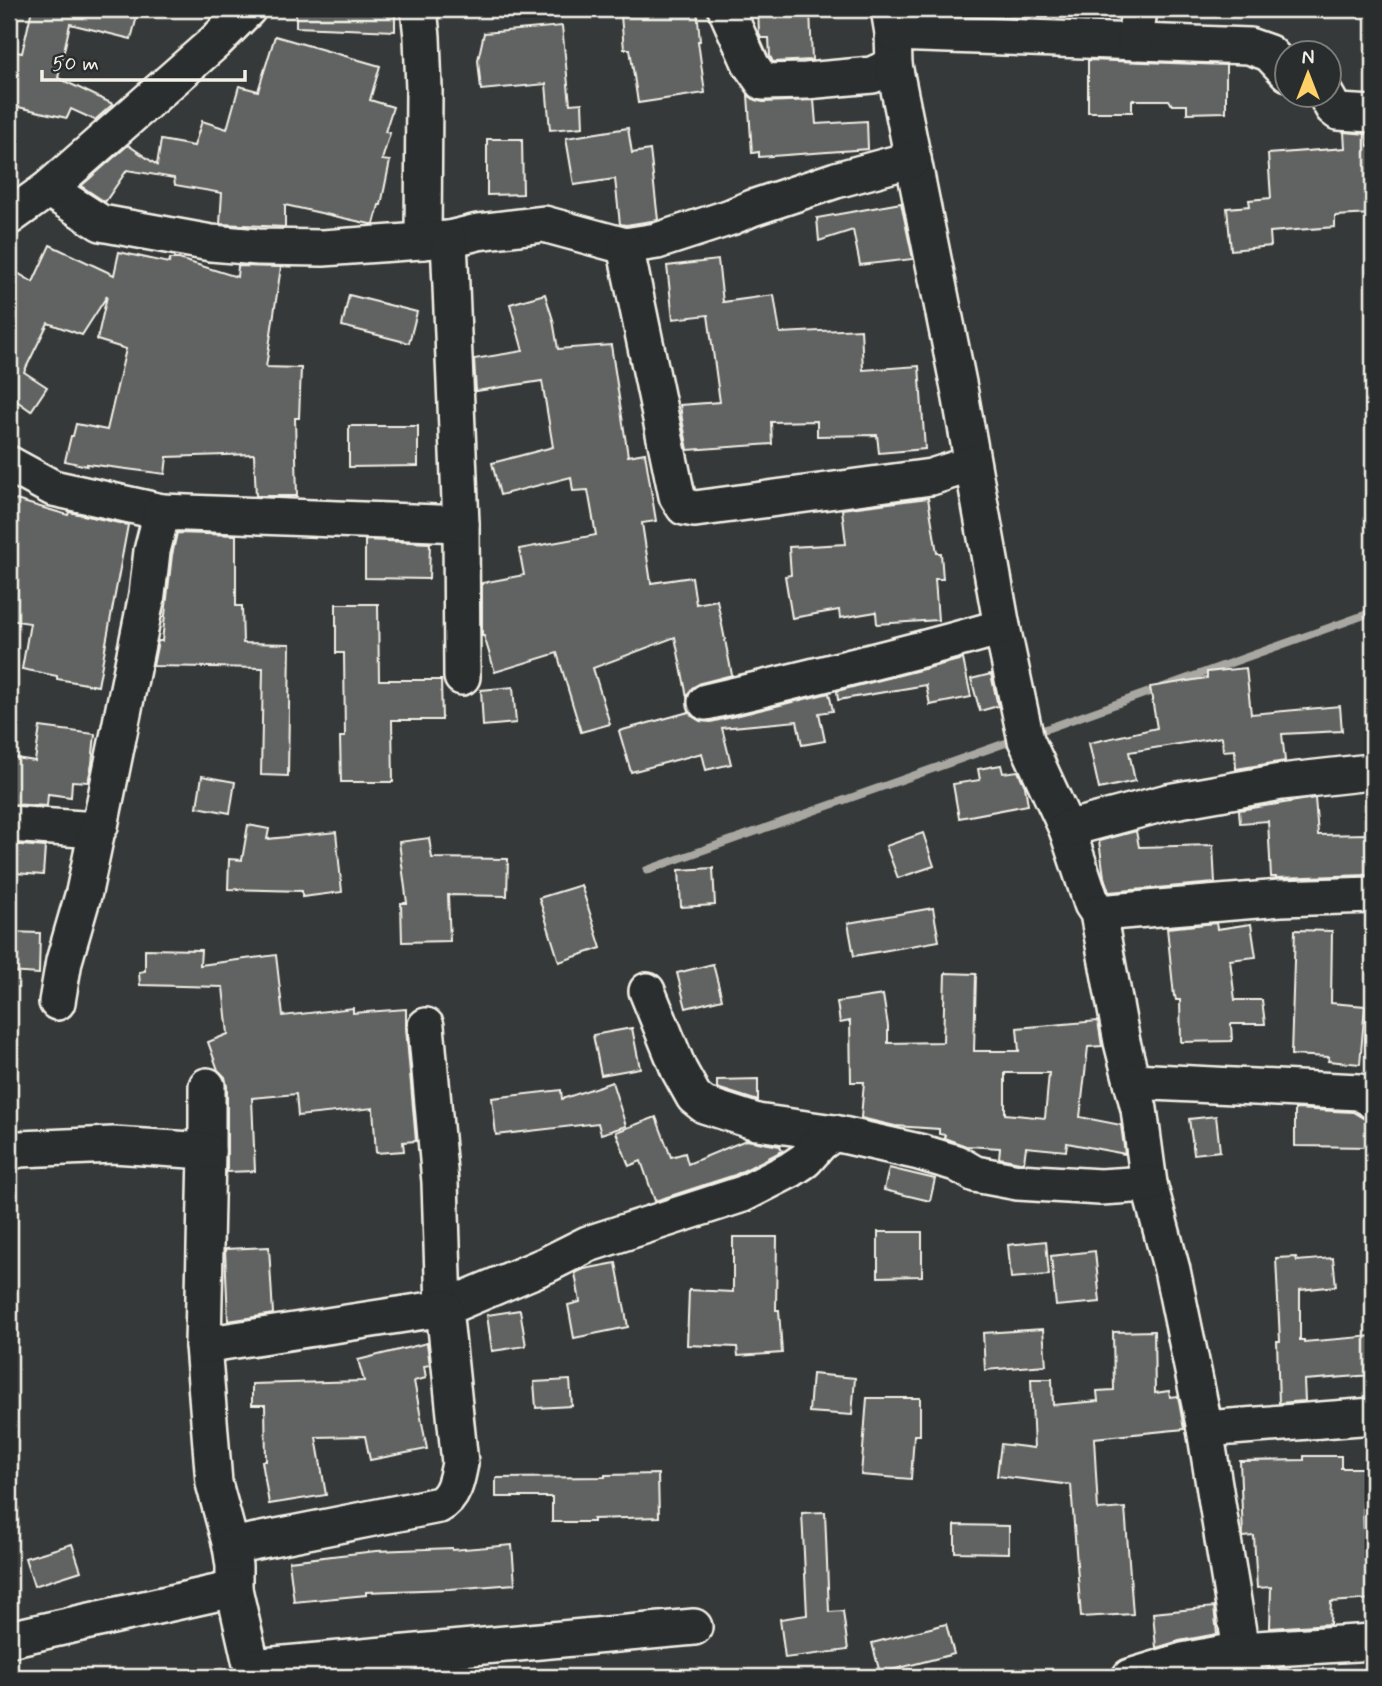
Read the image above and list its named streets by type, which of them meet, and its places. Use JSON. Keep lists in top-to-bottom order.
{
  "scale_bar": "50 m",
  "north": "top"
}
